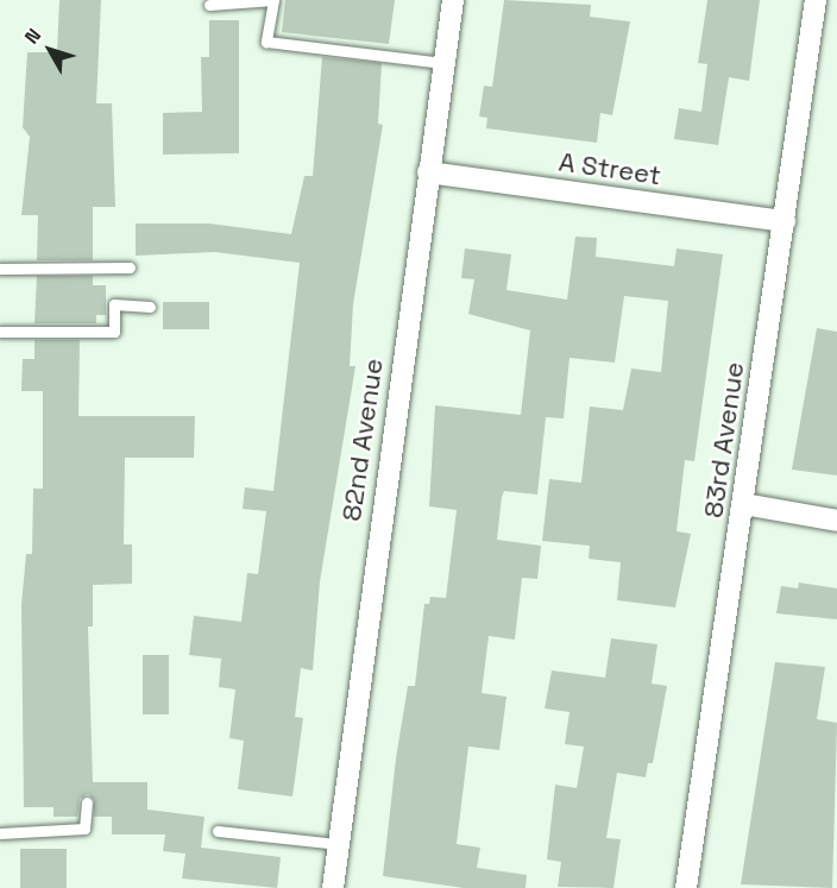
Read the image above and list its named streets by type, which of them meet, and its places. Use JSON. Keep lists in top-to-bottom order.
{
  "streets": {
    "street": ["A Street", "82nd Avenue", "83rd Avenue"]
  },
  "crossings": [
    ["A Street", "82nd Avenue"],
    ["A Street", "83rd Avenue"]
  ],
  "north": "top left"
}
